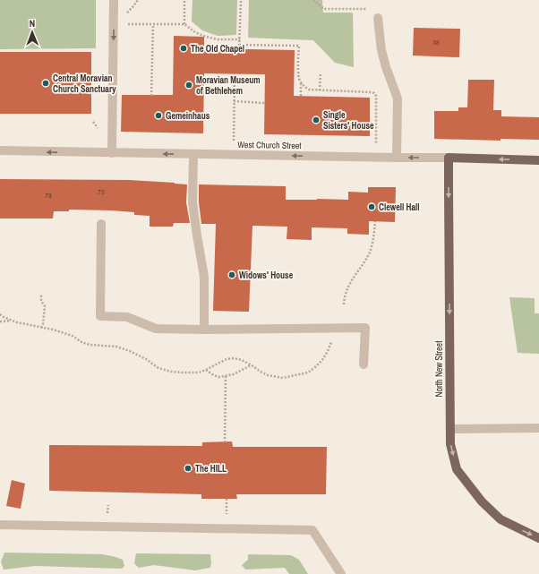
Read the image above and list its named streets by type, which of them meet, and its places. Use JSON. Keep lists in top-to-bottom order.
{
  "streets": {
    "main road": ["West Church Street", "North New Street"]
  },
  "crossings": [
    ["West Church Street", "North New Street"]
  ],
  "one_way": ["West Church Street", "North New Street"],
  "places": [
    "The Old Chapel",
    "Central Moravian Church Sanctuary",
    "Moravian Museum of Bethlehem",
    "Gemeinhaus",
    "Single Sisters' House",
    "Clewell Hall",
    "Widows' House",
    "The HILL"
  ],
  "house_numbers": ["38", "73", "79"],
  "north": "top"
}
